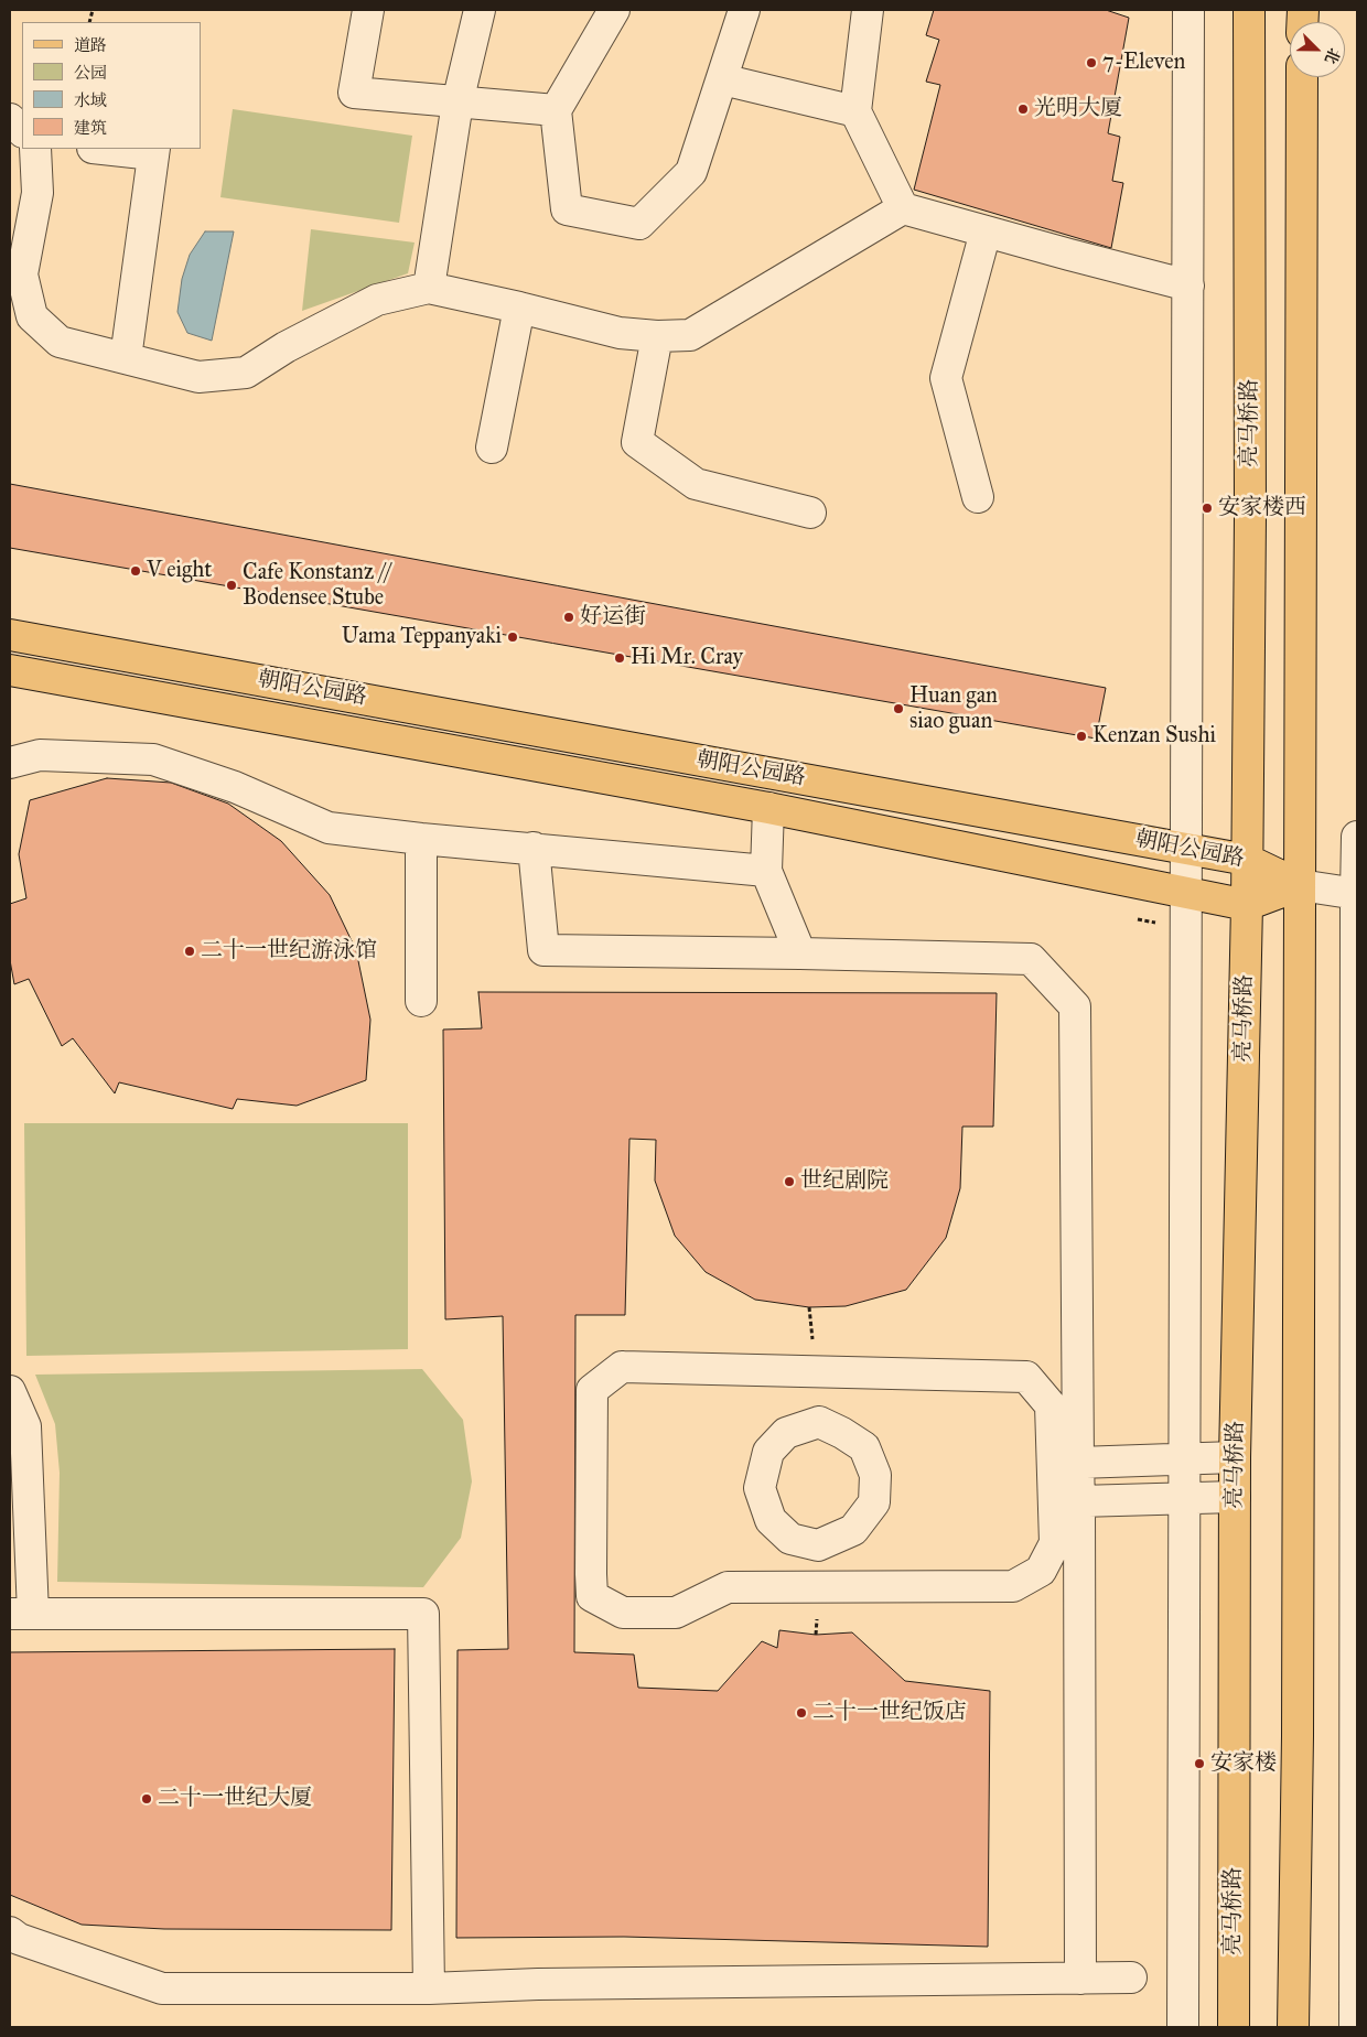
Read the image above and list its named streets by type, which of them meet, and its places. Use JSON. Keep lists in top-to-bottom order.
{
  "streets": {
    "main road": ["亮马桥路", "朝阳公园路"]
  },
  "crossings": [
    ["亮马桥路", "朝阳公园路"]
  ],
  "places": [
    "7-Eleven",
    "光明大厦",
    "安家楼西",
    "V eight",
    "Cafe Konstanz // Bodensee Stube",
    "好运街",
    "Uama Teppanyaki",
    "Hi Mr. Cray",
    "Huan gan siao guan",
    "Kenzan Sushi",
    "二十一世纪游泳馆",
    "世纪剧院",
    "二十一世纪饭店",
    "安家楼",
    "二十一世纪大厦"
  ],
  "legend": [
    "道路",
    "公园",
    "水域",
    "建筑"
  ],
  "north": "bottom right"
}
